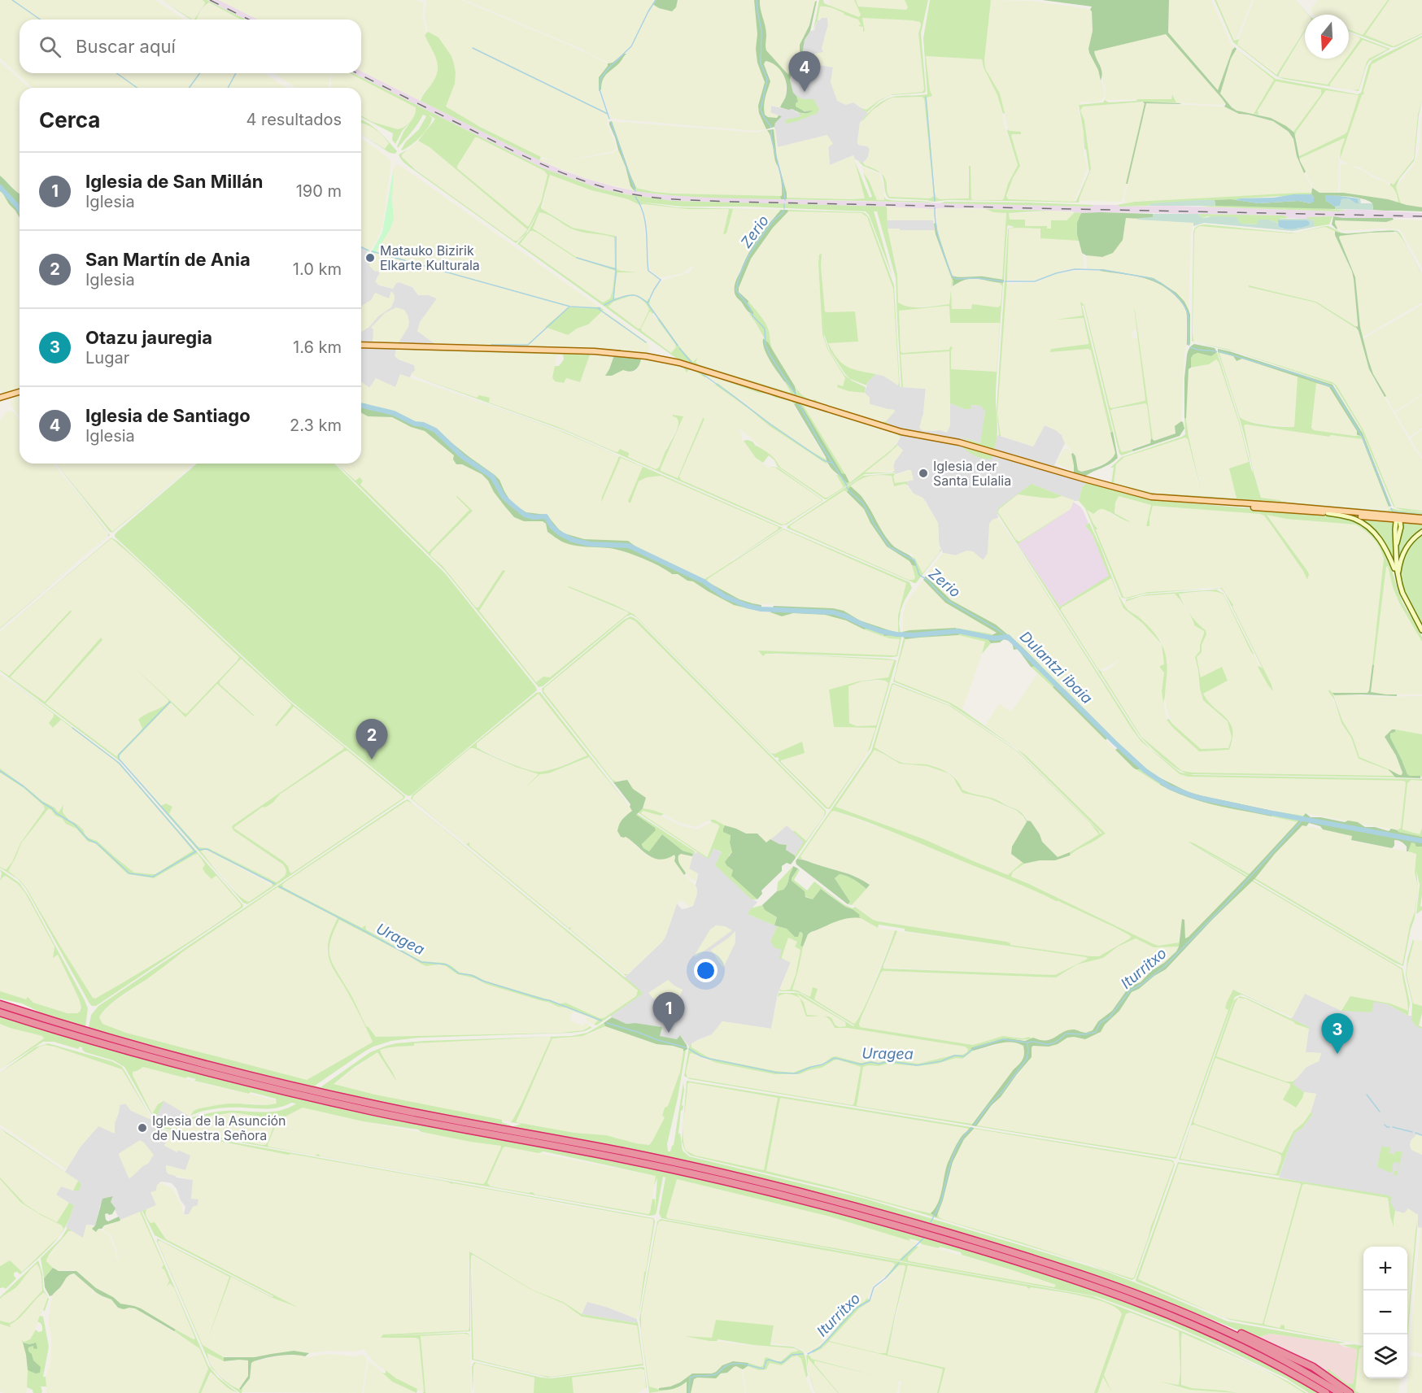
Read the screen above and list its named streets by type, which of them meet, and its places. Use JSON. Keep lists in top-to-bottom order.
{
  "water": [
    "Zerio",
    "Dulantzi ibaia",
    "Uragea",
    "Iturritxo"
  ],
  "places": ["Matauko Bizirik Elkarte Kulturala", "Iglesia der Santa Eulalia", "Iglesia de la Asunción de Nuestra Señora"],
  "north": "bottom",
  "page": {
    "search": "Buscar aquí",
    "pins": [
      "4",
      "2",
      "1",
      "3"
    ],
    "heading": ["Cerca", "4 resultados"],
    "list": [
      {
        "mark": "1",
        "name": "Iglesia de San Millán",
        "note": "Iglesia",
        "value": "190 m"
      },
      {
        "mark": "2",
        "name": "San Martín de Ania",
        "note": "Iglesia",
        "value": "1.0 km"
      },
      {
        "mark": "3",
        "name": "Otazu jauregia",
        "note": "Lugar",
        "value": "1.6 km"
      },
      {
        "mark": "4",
        "name": "Iglesia de Santiago",
        "note": "Iglesia",
        "value": "2.3 km"
      }
    ],
    "map_buttons": ["+", "−"]
  }
}
